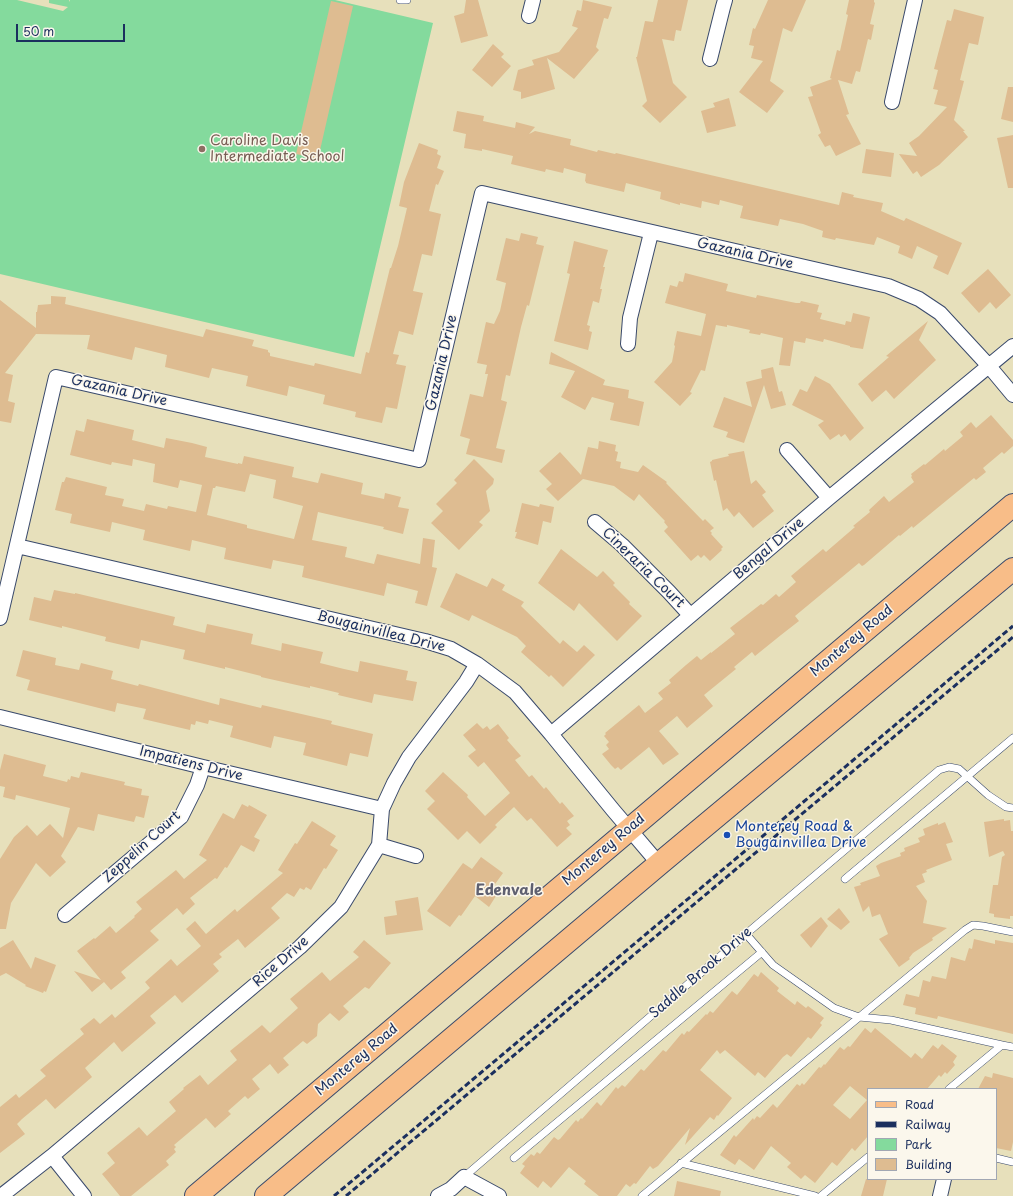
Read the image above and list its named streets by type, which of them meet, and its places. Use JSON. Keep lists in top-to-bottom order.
{
  "streets": {
    "main road": ["Monterey Road"],
    "street": [
      "Gazania Drive",
      "Bengal Drive",
      "Cineraria Court",
      "Bougainvillea Drive",
      "Impatiens Drive",
      "Zeppelin Court",
      "Rice Drive",
      "Saddle Brook Drive"
    ]
  },
  "crossings": [
    ["Gazania Drive", "Bengal Drive"],
    ["Gazania Drive", "Bougainvillea Drive"],
    ["Bengal Drive", "Cineraria Court"],
    ["Bengal Drive", "Bougainvillea Drive"],
    ["Bougainvillea Drive", "Monterey Road"],
    ["Bougainvillea Drive", "Rice Drive"],
    ["Impatiens Drive", "Zeppelin Court"],
    ["Impatiens Drive", "Rice Drive"]
  ],
  "districts": ["Edenvale"],
  "places": ["Caroline Davis Intermediate School", "Monterey Road & Bougainvillea Drive"],
  "legend": [
    "Road",
    "Railway",
    "Park",
    "Building"
  ],
  "scale_bar": "50 m"
}
